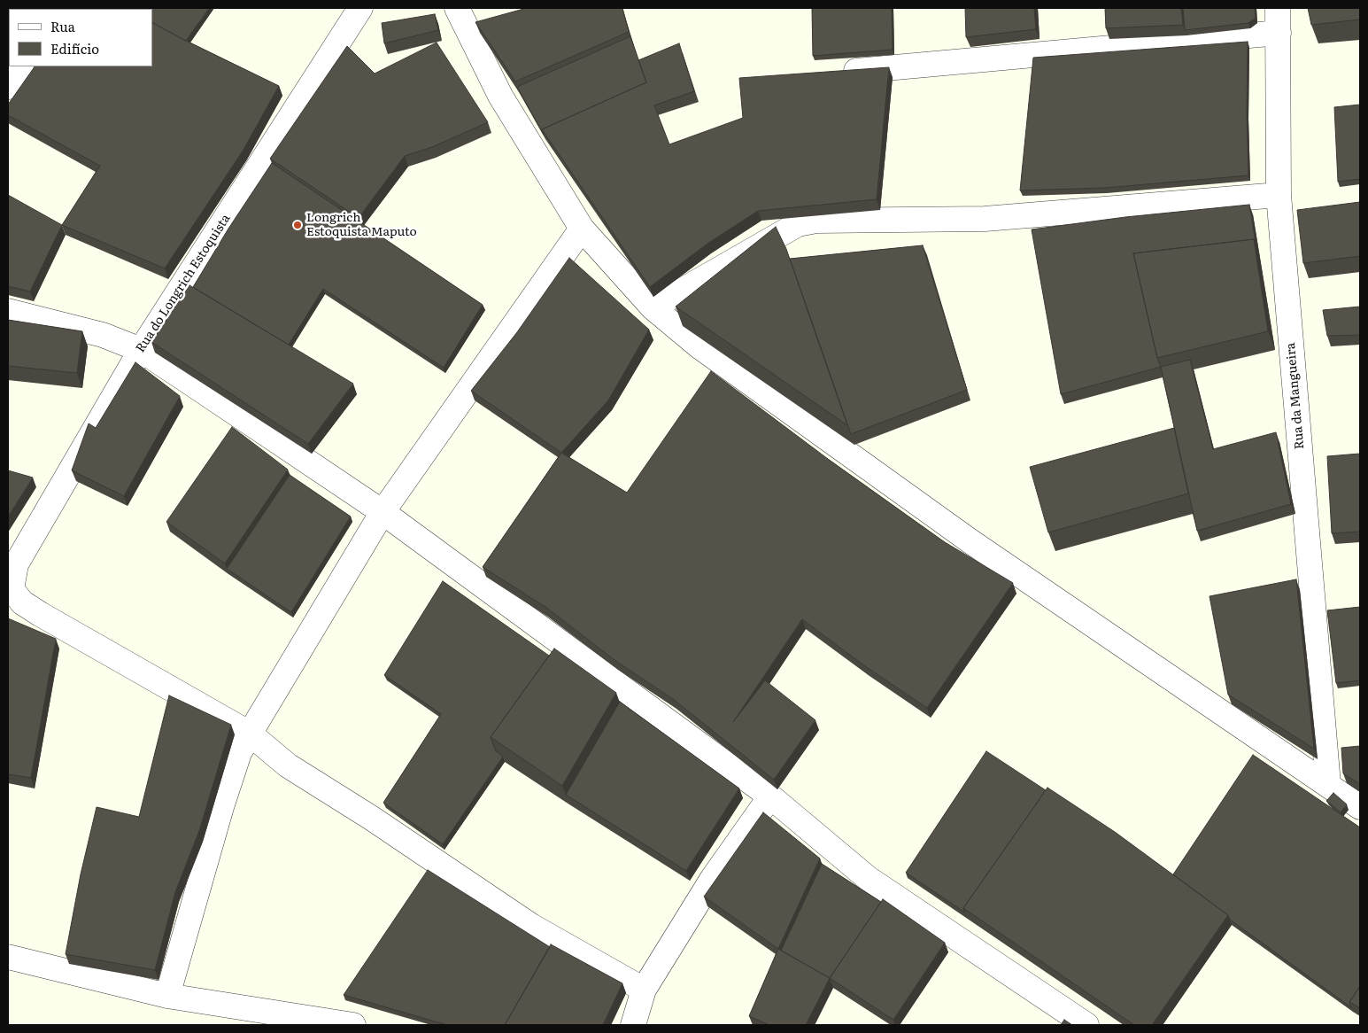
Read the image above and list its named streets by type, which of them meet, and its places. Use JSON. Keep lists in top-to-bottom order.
{
  "streets": {
    "street": ["Rua do Longrich Estoquista", "Rua da Mangueira"]
  },
  "places": ["Longrich Estoquista Maputo"],
  "legend": ["Rua", "Edifício"]
}
